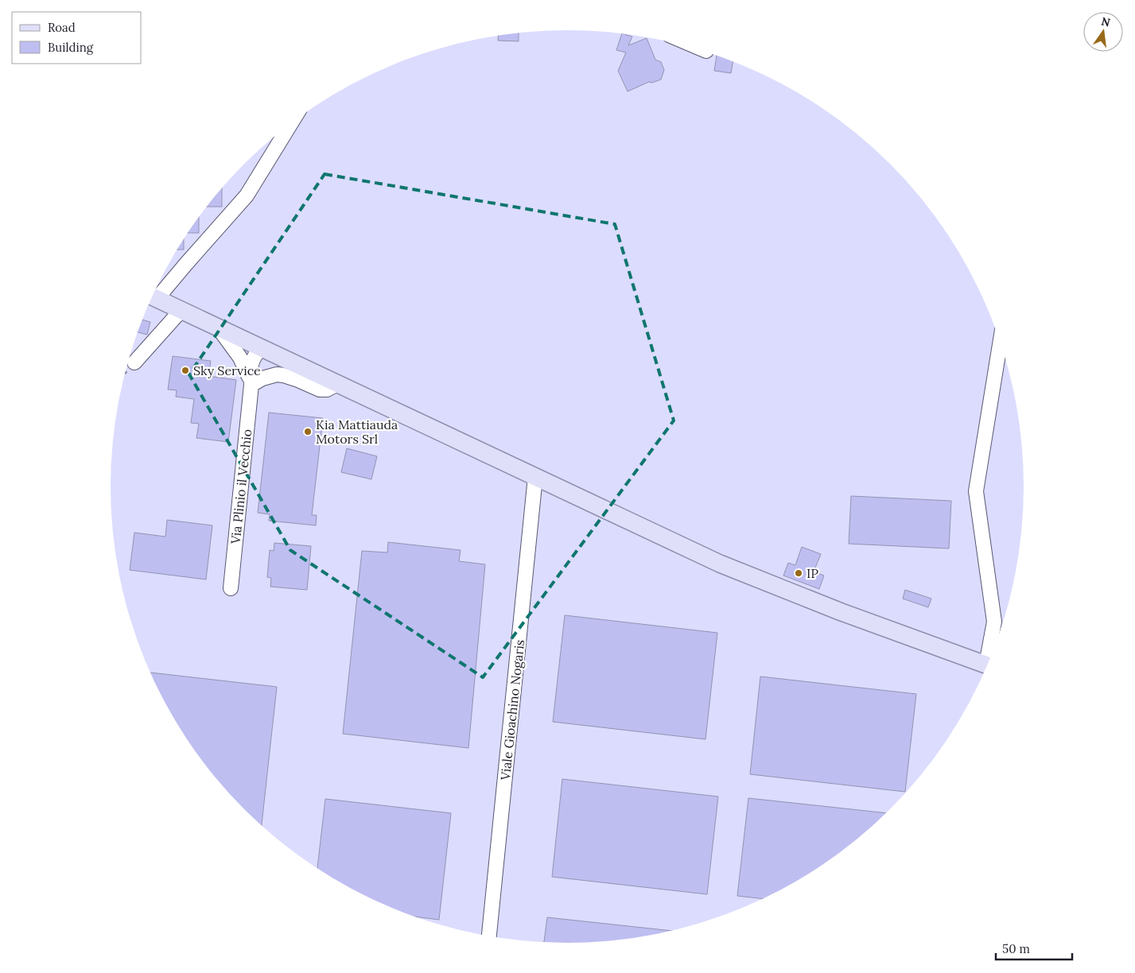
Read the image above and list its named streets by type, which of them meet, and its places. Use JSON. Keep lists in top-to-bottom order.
{
  "streets": {
    "street": ["Via Plinio il Vecchio", "Viale Gioachino Nogaris"]
  },
  "places": ["Sky Service", "Kia Mattiauda Motors Srl", "IP"],
  "legend": ["Road", "Building"],
  "scale_bar": "50 m",
  "north": "top"
}
